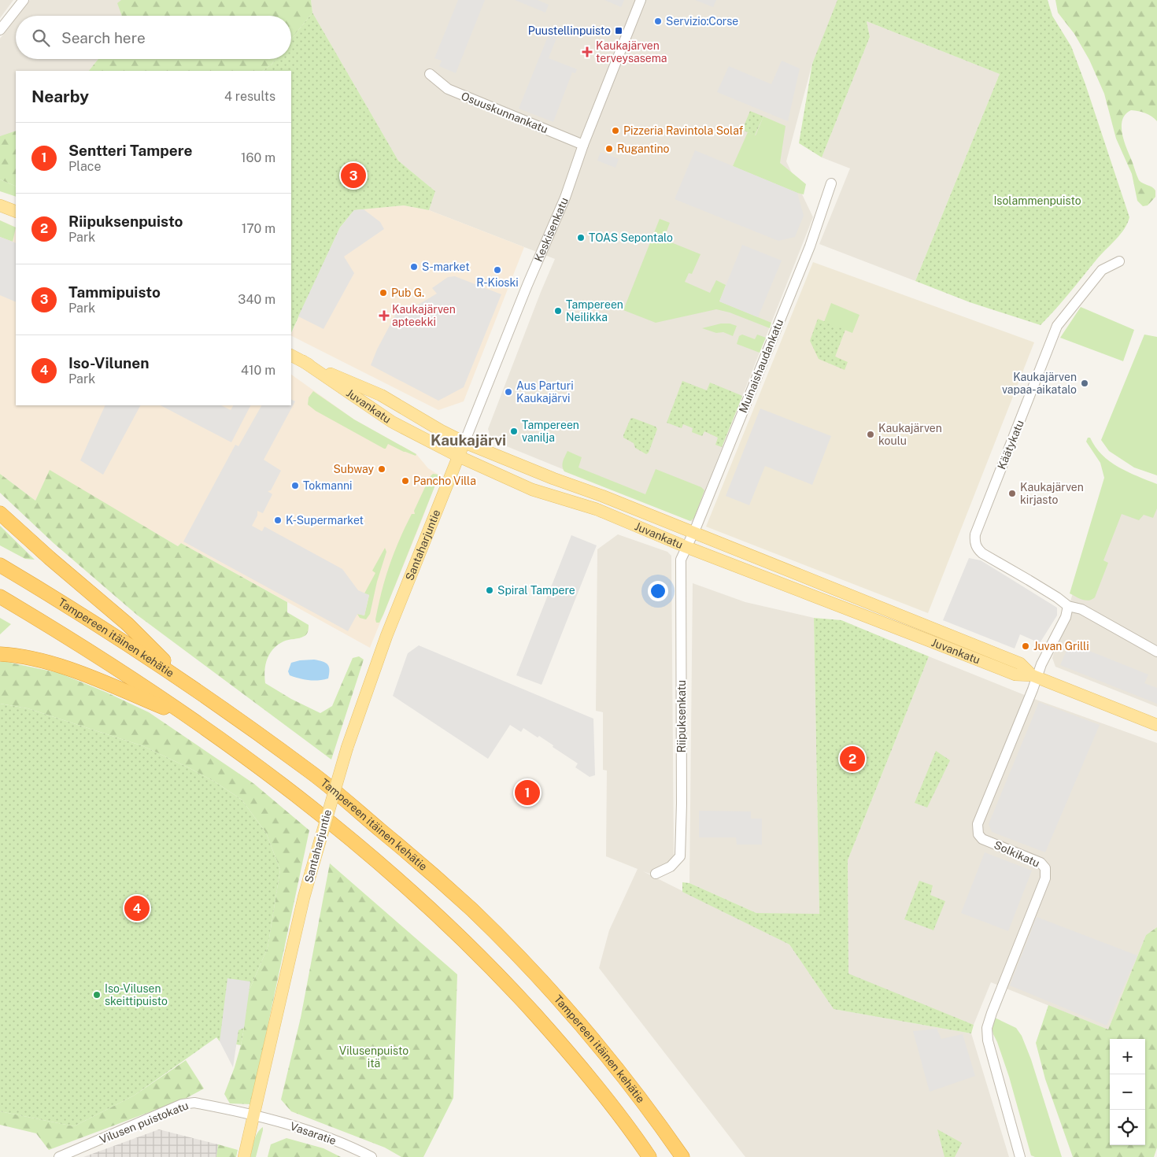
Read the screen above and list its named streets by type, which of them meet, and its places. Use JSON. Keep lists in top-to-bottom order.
{
  "streets": {
    "highway": ["Tampereen itäinen kehätie"],
    "main road": ["Keskisenkatu", "Juvankatu", "Santaharjuntie"],
    "street": [
      "Osuuskunnankatu",
      "Muinaishaudankatu",
      "Käätykatu",
      "Riipuksenkatu",
      "Solkikatu",
      "Vilusen puistokatu",
      "Vasaratie"
    ]
  },
  "crossings": [
    ["Osuuskunnankatu", "Keskisenkatu"],
    ["Keskisenkatu", "Juvankatu"],
    ["Keskisenkatu", "Santaharjuntie"],
    ["Muinaishaudankatu", "Juvankatu"],
    ["Muinaishaudankatu", "Riipuksenkatu"],
    ["Juvankatu", "Santaharjuntie"],
    ["Juvankatu", "Riipuksenkatu"],
    ["Juvankatu", "Solkikatu"],
    ["Käätykatu", "Solkikatu"],
    ["Santaharjuntie", "Vilusen puistokatu"],
    ["Santaharjuntie", "Vasaratie"],
    ["Vilusen puistokatu", "Vasaratie"]
  ],
  "districts": ["Kaukajärvi"],
  "parks": ["Isolammenpuisto", "Vilusenpuisto itä"],
  "places": {
    "other": [
      "Servizio:Corse",
      "Pizzeria Ravintola Solaf",
      "Rugantino",
      "TOAS Sepontalo",
      "S-market",
      "R-Kioski",
      "Pub G.",
      "Tampereen Neilikka",
      "Kaukajärven vapaa-aikatalo",
      "Aus Parturi Kaukajärvi",
      "Tampereen vanilja",
      "Kaukajärven koulu",
      "Subway",
      "Pancho Villa",
      "Tokmanni",
      "Kaukajärven kirjasto",
      "K-Supermarket",
      "Spiral Tampere",
      "Juvan Grilli",
      "Iso-Vilusen skeittipuisto"
    ],
    "transit": ["Puustellinpuisto"],
    "health": ["Kaukajärven terveysasema", "Kaukajärven apteekki"]
  },
  "page": {
    "search": "Search here",
    "heading": ["Nearby", "4 results"],
    "list": [
      {
        "mark": "1",
        "name": "Sentteri Tampere",
        "note": "Place",
        "value": "160 m"
      },
      {
        "mark": "2",
        "name": "Riipuksenpuisto",
        "note": "Park",
        "value": "170 m"
      },
      {
        "mark": "3",
        "name": "Tammipuisto",
        "note": "Park",
        "value": "340 m"
      },
      {
        "mark": "4",
        "name": "Iso-Vilunen",
        "note": "Park",
        "value": "410 m"
      }
    ],
    "pins": [
      "3",
      "2",
      "1",
      "4"
    ],
    "map_buttons": ["+", "−"]
  }
}
